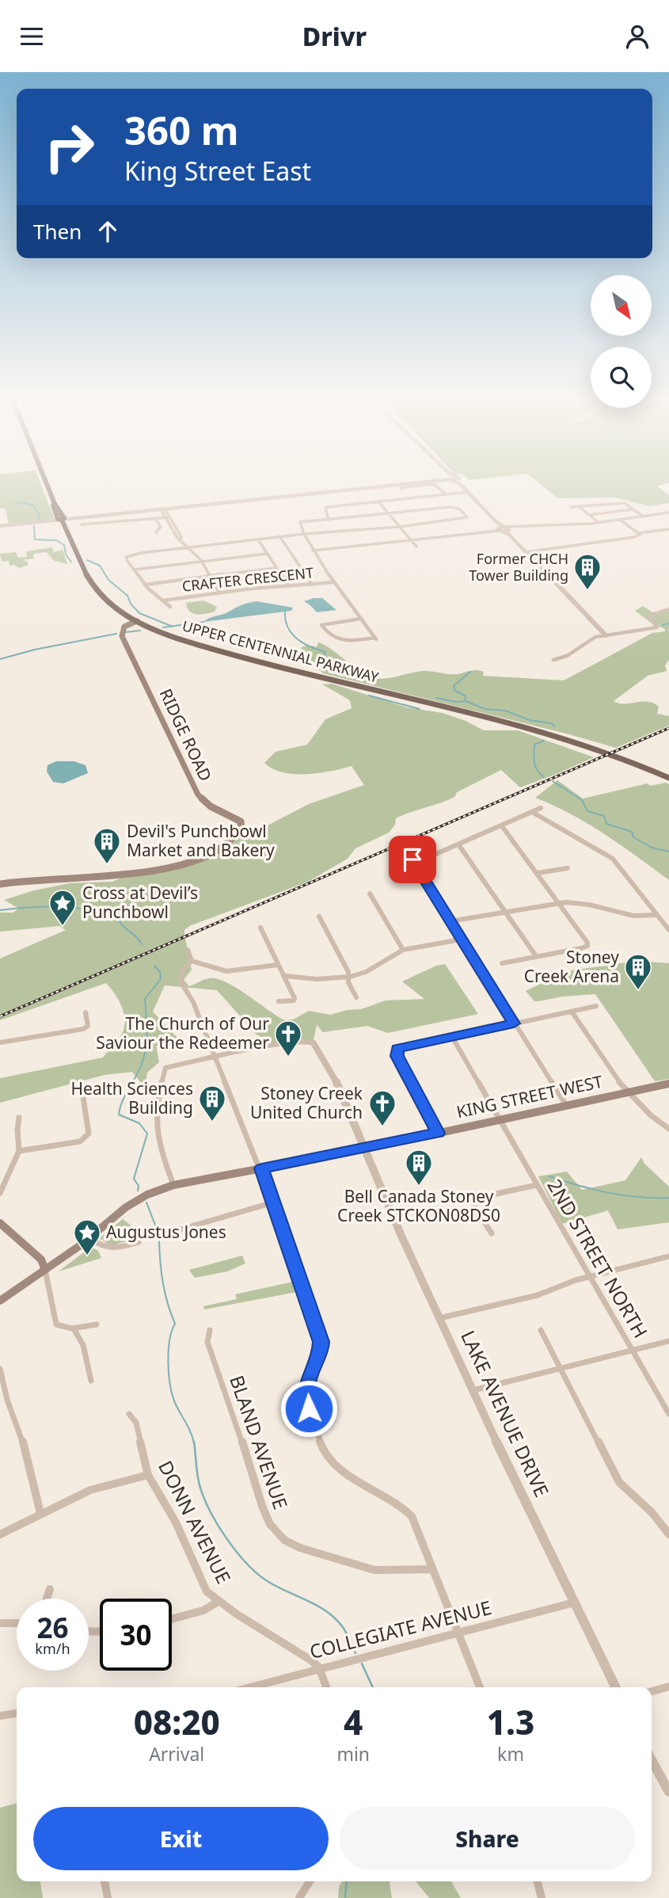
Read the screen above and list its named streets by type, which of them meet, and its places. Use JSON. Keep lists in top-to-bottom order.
{
  "streets": {
    "main road": ["UPPER CENTENNIAL PARKWAY", "RIDGE ROAD", "KING STREET WEST"],
    "street": [
      "CRAFTER CRESCENT",
      "2ND STREET NORTH",
      "LAKE AVENUE DRIVE",
      "BLAND AVENUE",
      "DONN AVENUE",
      "COLLEGIATE AVENUE"
    ]
  },
  "crossings": [
    ["UPPER CENTENNIAL PARKWAY", "RIDGE ROAD"],
    ["KING STREET WEST", "2ND STREET NORTH"],
    ["KING STREET WEST", "LAKE AVENUE DRIVE"],
    ["LAKE AVENUE DRIVE", "COLLEGIATE AVENUE"],
    ["DONN AVENUE", "COLLEGIATE AVENUE"]
  ],
  "places": {
    "building": [
      "Former CHCH Tower Building",
      "Devil's Punchbowl Market and Bakery",
      "Stoney Creek Arena",
      "Health Sciences Building",
      "Bell Canada Stoney Creek STCKON08DS0"
    ],
    "place": ["Cross at Devil’s Punchbowl", "Augustus Jones"],
    "church": ["The Church of Our Saviour the Redeemer", "Stoney Creek United Church"]
  },
  "north": "bottom right",
  "page": {
    "header": "Drivr",
    "turn": ["360 m", "King Street East"],
    "then": "Then",
    "speed": "26 km/h",
    "limit": "30",
    "eta": [
      "08:20",
      "Arrival",
      "4",
      "min",
      "1.3",
      "km"
    ],
    "buttons": ["Exit", "Share"]
  }
}
